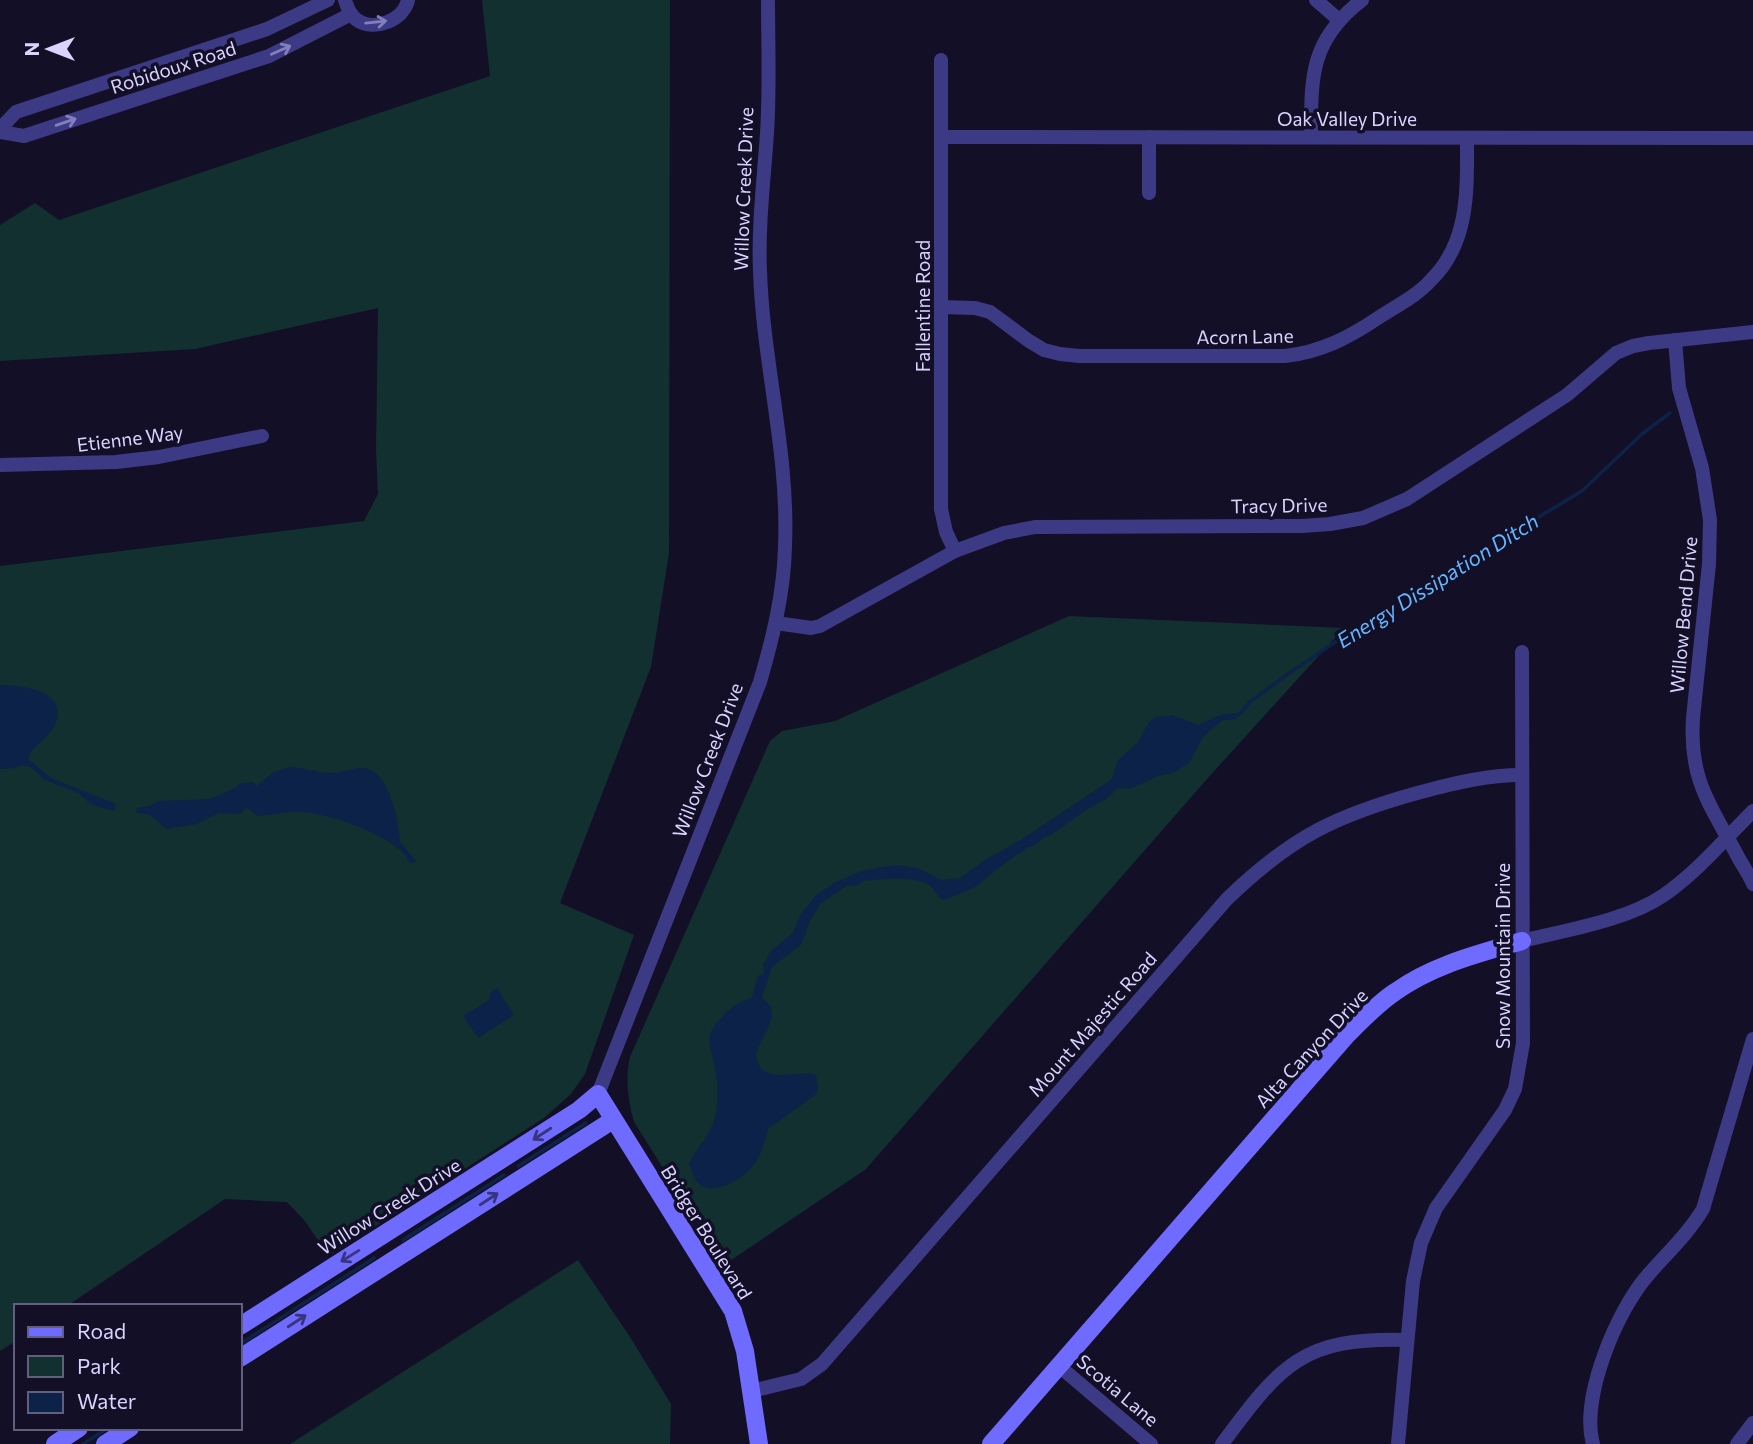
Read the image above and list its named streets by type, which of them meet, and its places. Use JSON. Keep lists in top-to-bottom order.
{
  "streets": {
    "street": [
      "Robidoux Road",
      "Oak Valley Drive",
      "Willow Creek Drive",
      "Fallentine Road",
      "Acorn Lane",
      "Etienne Way",
      "Tracy Drive",
      "Willow Bend Drive",
      "Snow Mountain Drive",
      "Mount Majestic Road",
      "Alta Canyon Drive",
      "Bridger Boulevard",
      "Scotia Lane"
    ]
  },
  "crossings": [
    ["Oak Valley Drive", "Fallentine Road"],
    ["Oak Valley Drive", "Acorn Lane"],
    ["Willow Creek Drive", "Tracy Drive"],
    ["Willow Creek Drive", "Bridger Boulevard"],
    ["Fallentine Road", "Acorn Lane"],
    ["Fallentine Road", "Tracy Drive"],
    ["Tracy Drive", "Willow Bend Drive"],
    ["Willow Bend Drive", "Alta Canyon Drive"],
    ["Snow Mountain Drive", "Mount Majestic Road"],
    ["Snow Mountain Drive", "Alta Canyon Drive"],
    ["Mount Majestic Road", "Bridger Boulevard"],
    ["Alta Canyon Drive", "Scotia Lane"]
  ],
  "water": ["Energy Dissipation Ditch"],
  "legend": ["Road", "Park", "Water"],
  "north": "left"
}
